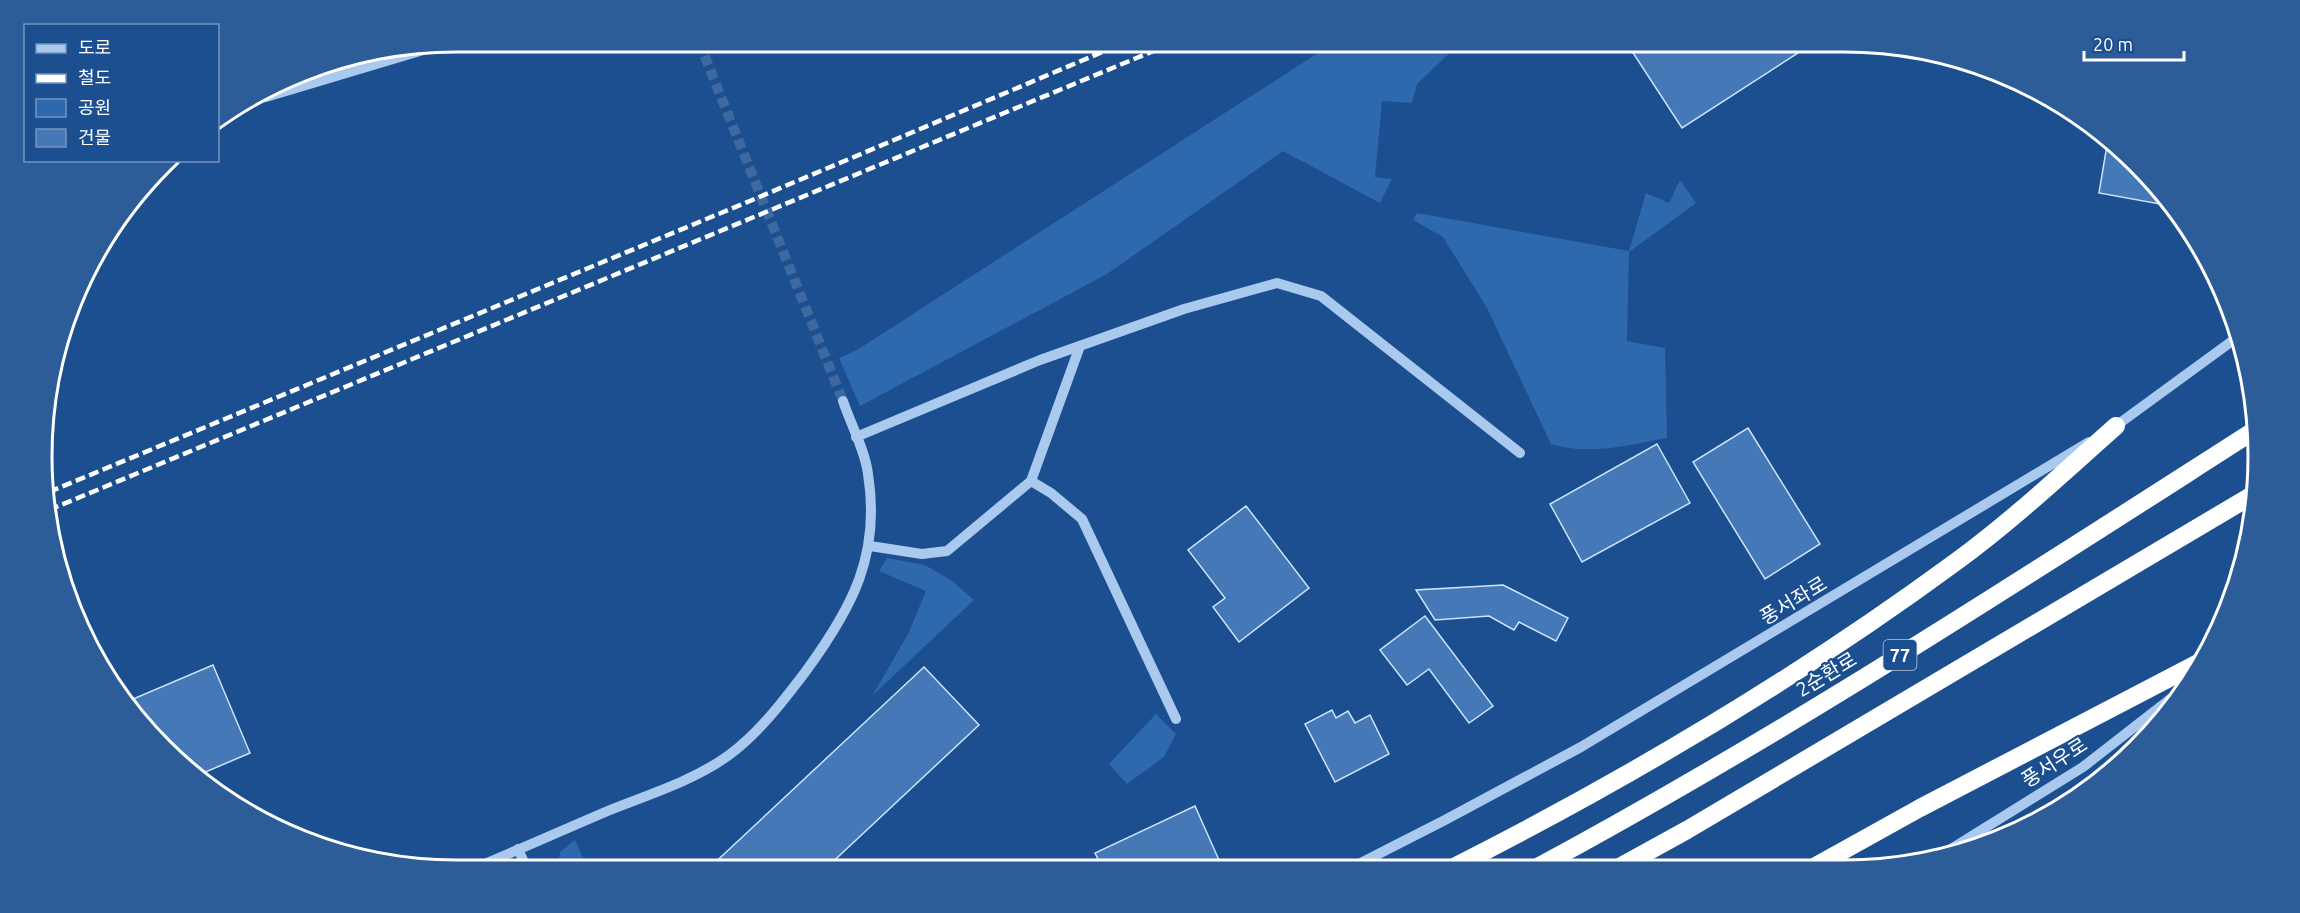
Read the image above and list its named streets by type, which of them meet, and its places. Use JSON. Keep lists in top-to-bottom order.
{
  "streets": {
    "highway": ["77", "2순환로"],
    "street": ["풍서좌로", "풍서우로"]
  },
  "legend": [
    "도로",
    "철도",
    "공원",
    "건물"
  ],
  "scale_bar": "20 m"
}
